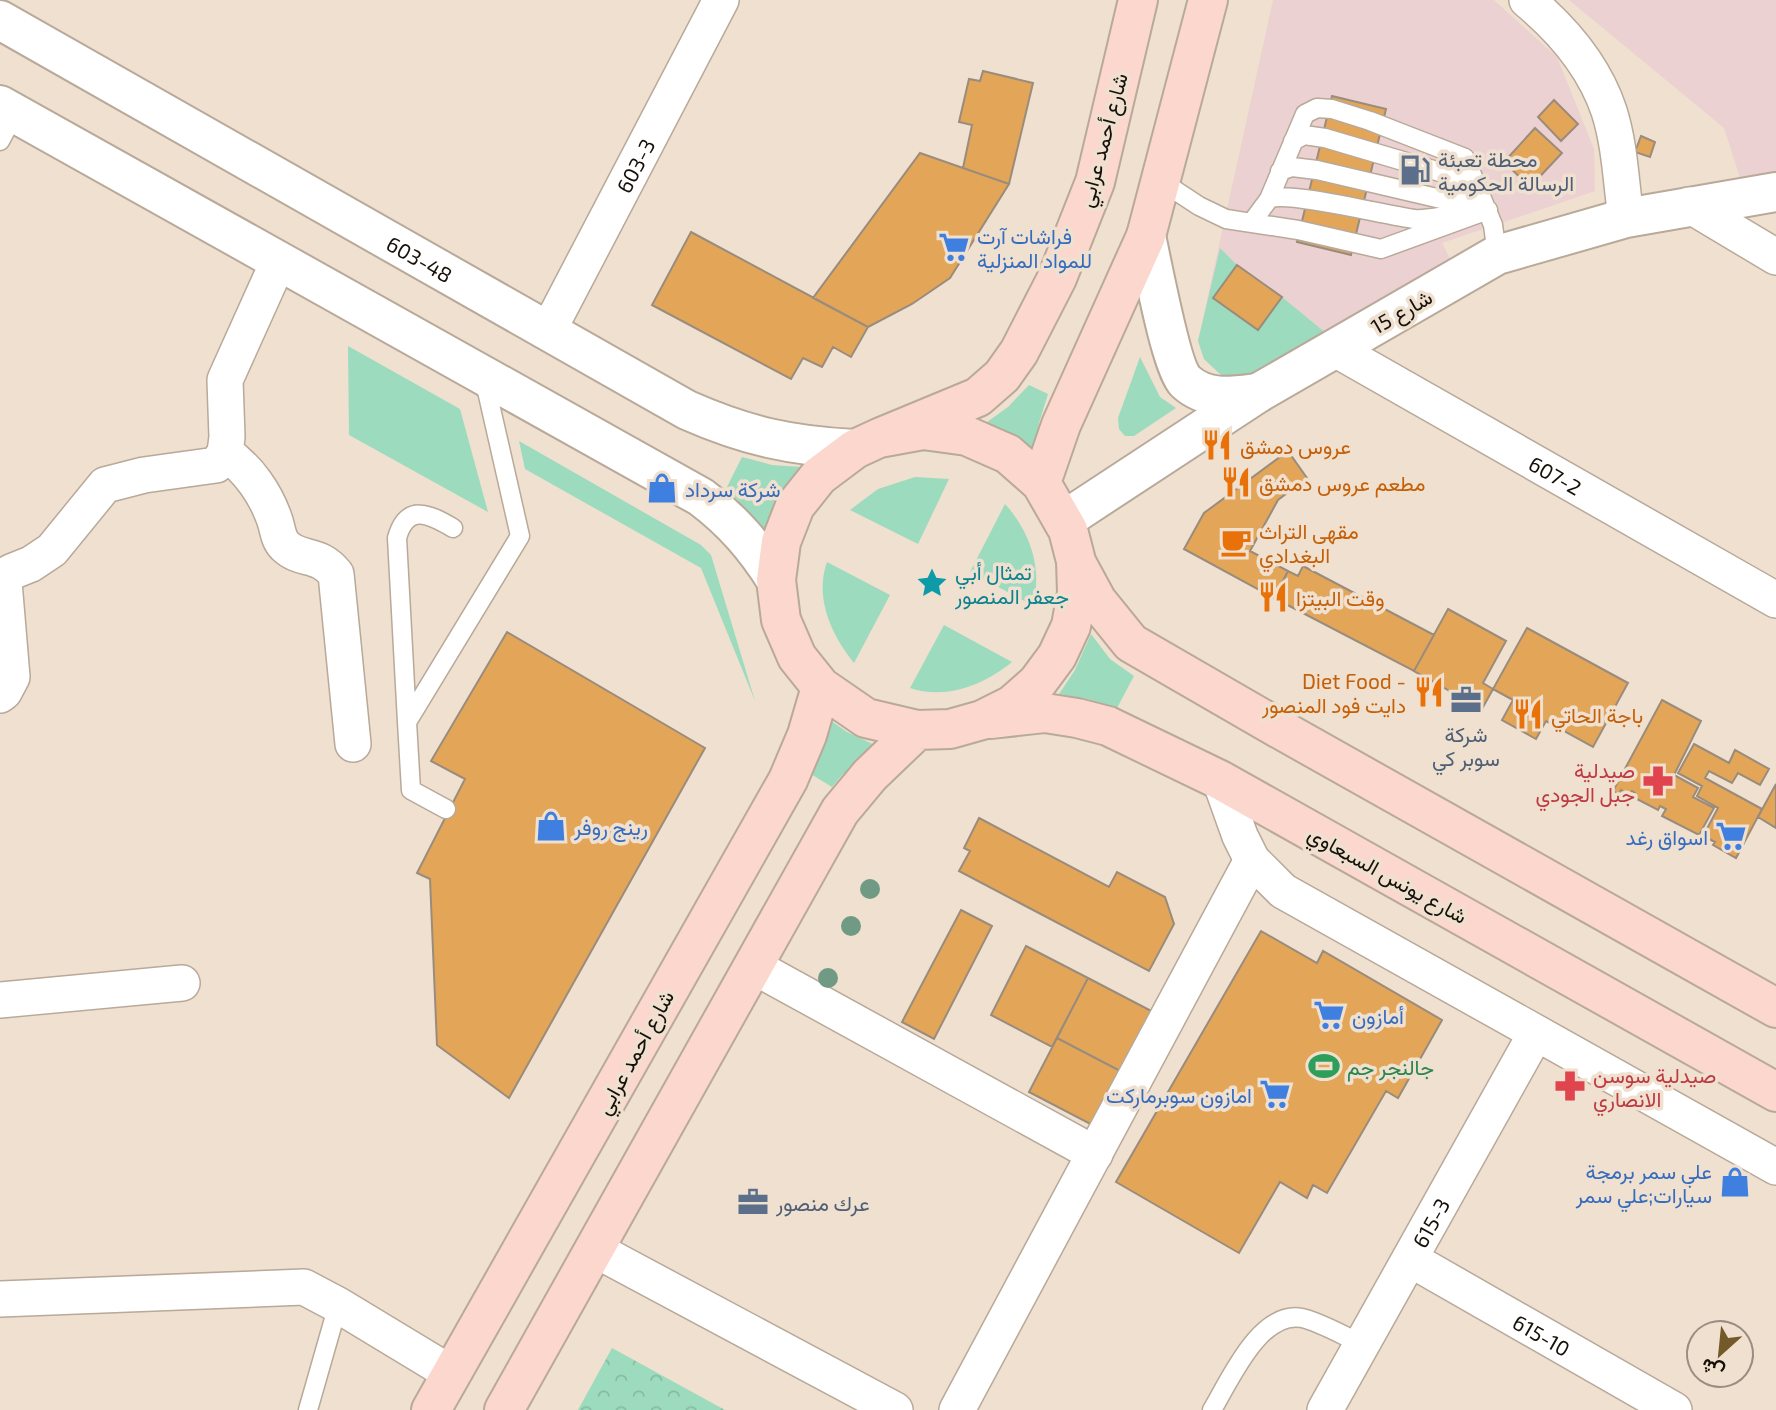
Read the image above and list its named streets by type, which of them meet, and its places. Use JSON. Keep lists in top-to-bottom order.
{
  "streets": {
    "main road": ["شارع أحمد عرابي", "شارع يونس السبعاوي"],
    "street": [
      "603-3",
      "603-48",
      "شارع 15",
      "607-2",
      "615-3",
      "615-10"
    ]
  },
  "crossings": [
    ["شارع أحمد عرابي", "603-48"],
    ["603-3", "603-48"],
    ["شارع 15", "607-2"],
    ["615-3", "615-10"]
  ],
  "places": {
    "fuel station": ["محطة تعبئة الرسالة الحكومية"],
    "supermarket": [
      "فراشات آرت للمواد المنزلية",
      "اسواق رغد",
      "أمازون",
      "امازون سوبرماركت"
    ],
    "restaurant": [
      "عروس دمشق",
      "مطعم عروس دمشق",
      "وقت البيتزا",
      "Diet Food - دايت فود المنصور",
      "باجة الحاتي"
    ],
    "shop": ["شركة سرداد", "رينج روفر", "علي سمر برمجة سيارات;علي سمر"],
    "cafe": ["مقهى التراث البغدادي"],
    "place": ["تمثال أبي جعفر المنصور"],
    "office": ["شركة سوبر كي", "عرك منصور"],
    "pharmacy": ["صيدلية جبل الجودي", "صيدلية سوسن الانصاري"],
    "sports": ["جالنجر جم"]
  },
  "north": "bottom left"
}
